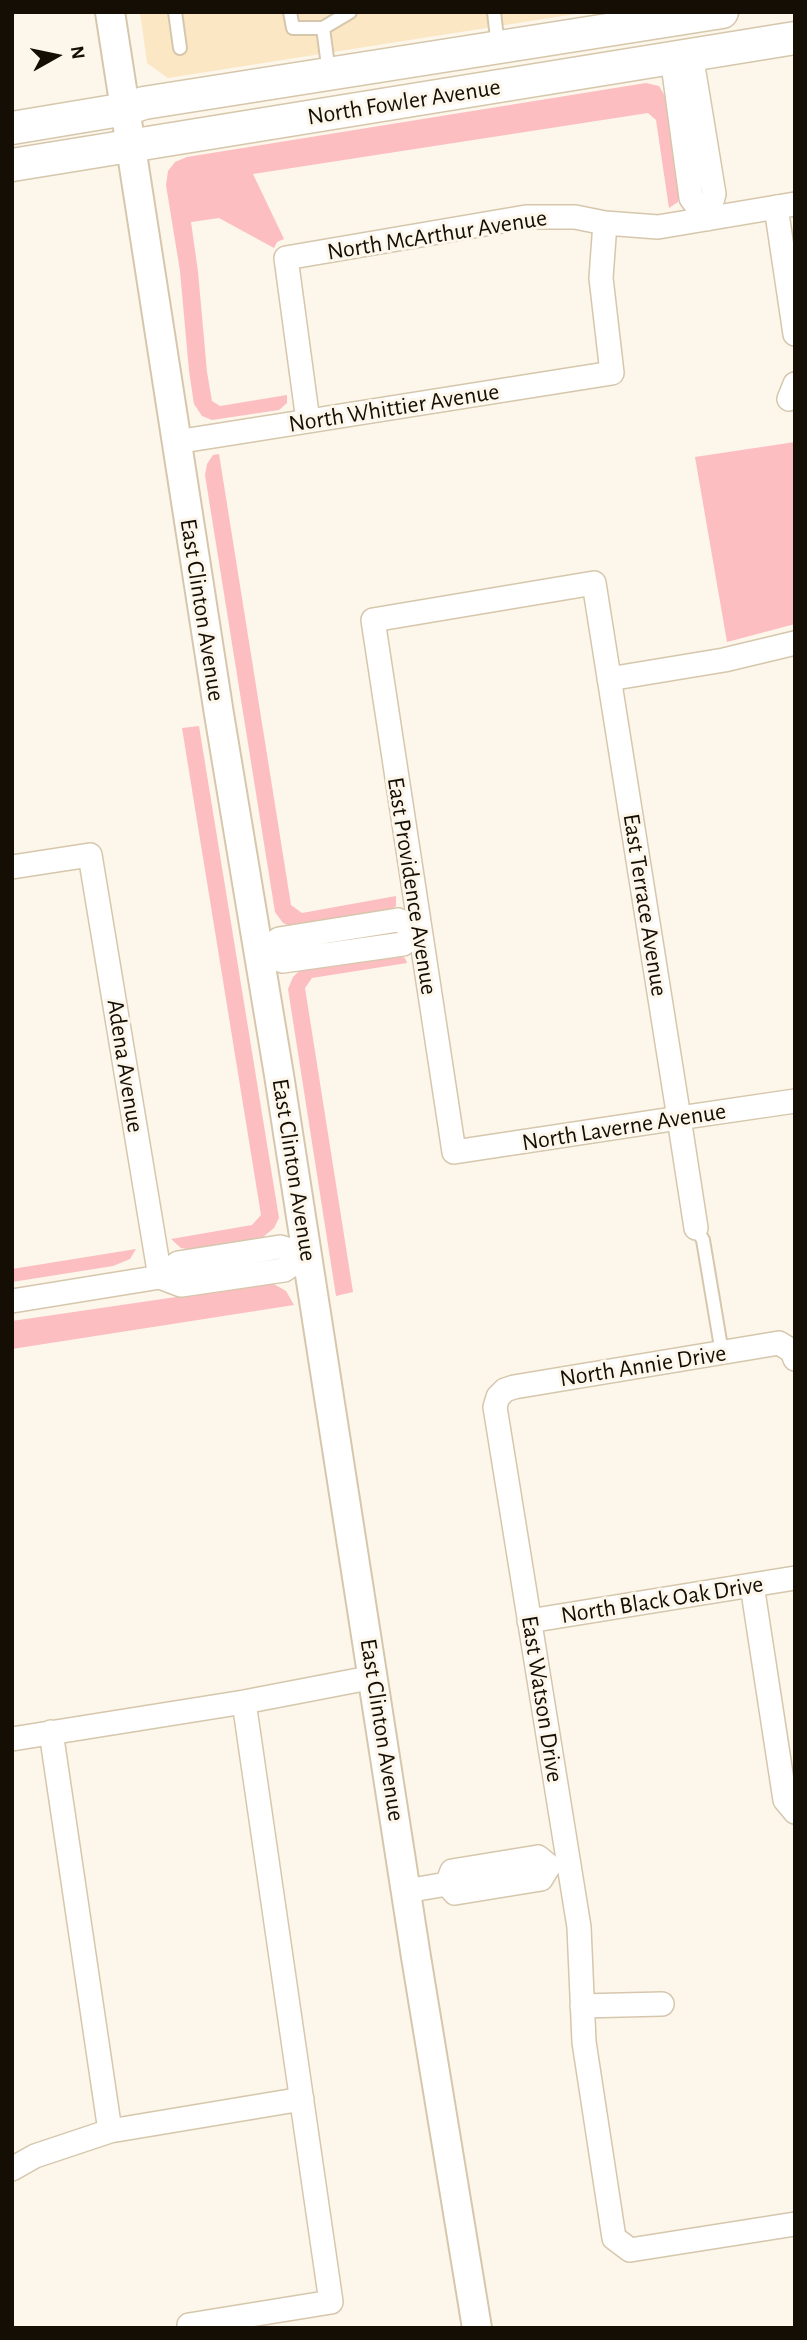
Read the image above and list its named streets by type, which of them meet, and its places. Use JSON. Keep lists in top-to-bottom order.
{
  "streets": {
    "main road": ["North Fowler Avenue"],
    "street": [
      "North McArthur Avenue",
      "North Whittier Avenue",
      "East Clinton Avenue",
      "East Providence Avenue",
      "East Terrace Avenue",
      "Adena Avenue",
      "North Laverne Avenue",
      "North Annie Drive",
      "North Black Oak Drive",
      "East Watson Drive"
    ]
  },
  "crossings": [
    ["North Fowler Avenue", "East Clinton Avenue"],
    ["North McArthur Avenue", "North Whittier Avenue"],
    ["North Whittier Avenue", "East Clinton Avenue"],
    ["East Providence Avenue", "East Terrace Avenue"],
    ["East Providence Avenue", "North Laverne Avenue"],
    ["East Terrace Avenue", "North Laverne Avenue"],
    ["North Annie Drive", "East Watson Drive"],
    ["North Black Oak Drive", "East Watson Drive"]
  ],
  "north": "right"
}
